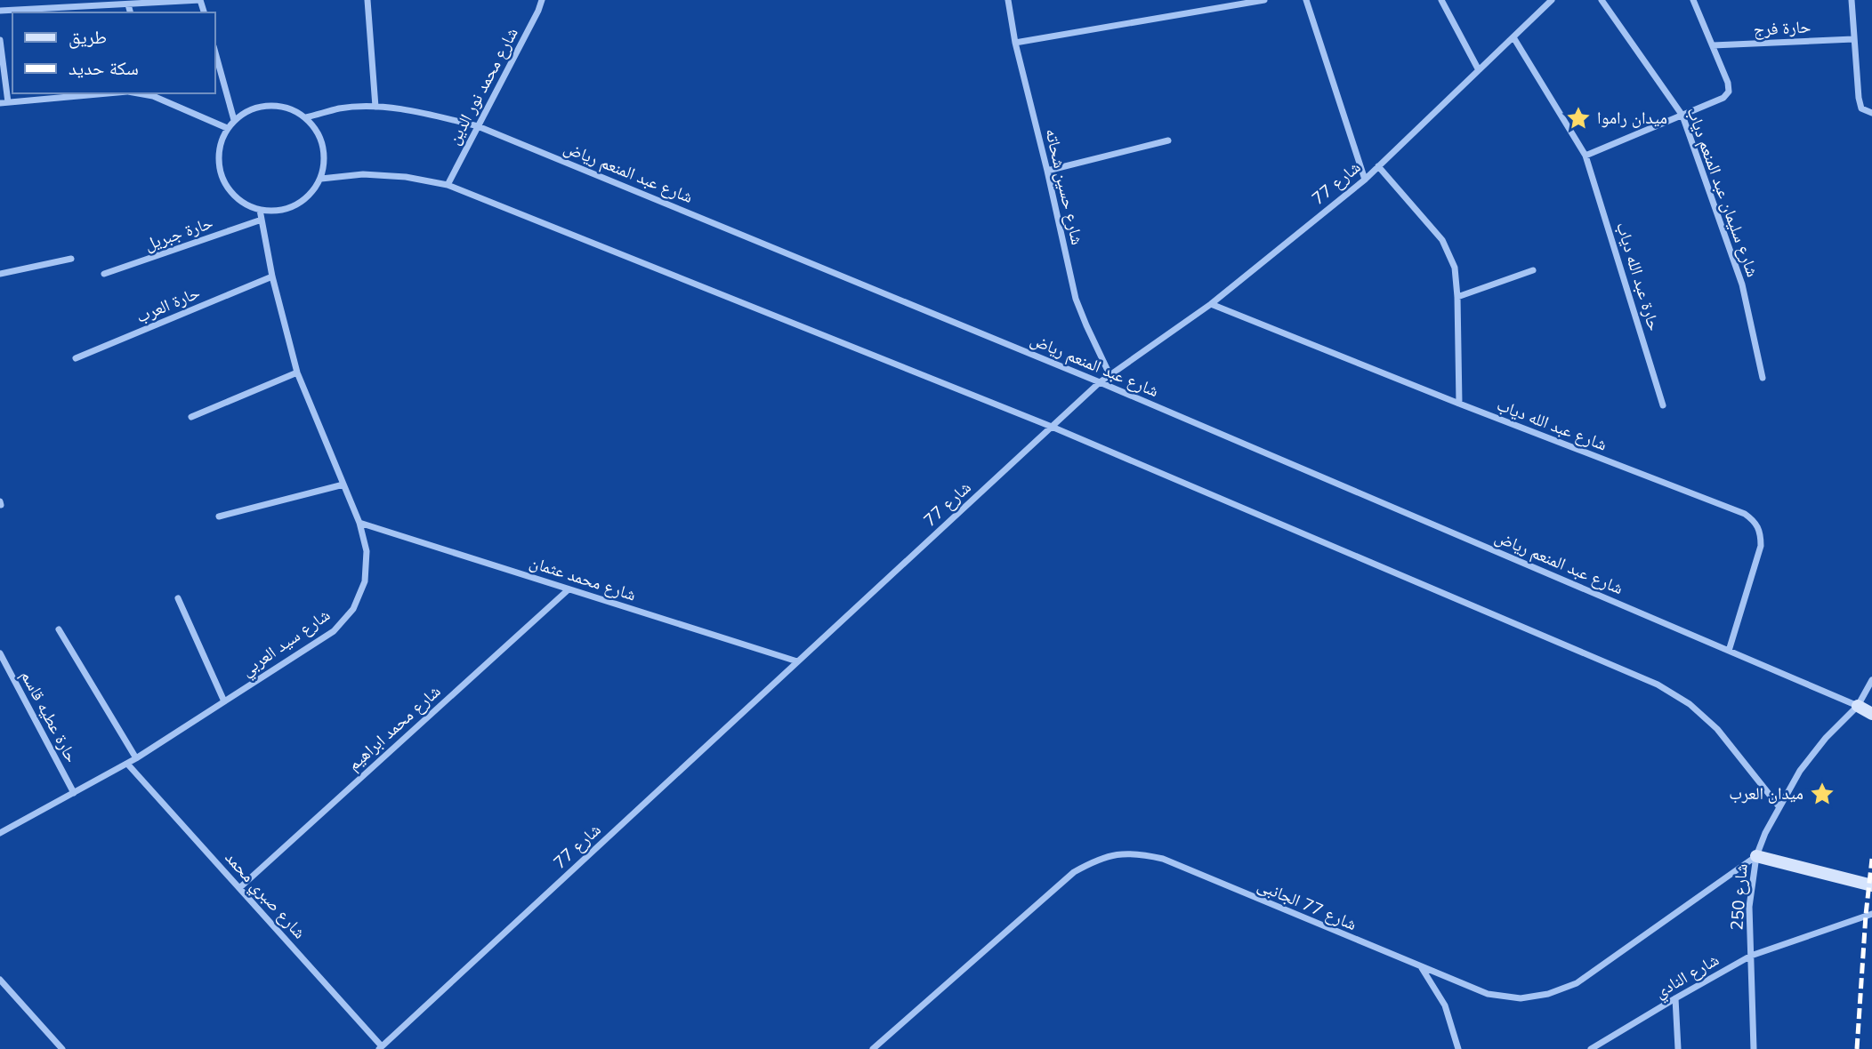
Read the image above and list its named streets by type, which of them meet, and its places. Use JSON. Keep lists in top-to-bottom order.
{
  "streets": {
    "street": [
      "حارة فرج",
      "شارع محمد نور الدين",
      "شارع عبد المنعم رياض",
      "شارع 77",
      "شارع حسين شحاته",
      "شارع سليمان عبد المنعم دياب",
      "حارة جبريل",
      "حارة عبد الله دياب",
      "حارة العرب",
      "شارع عبد الله دياب",
      "شارع محمد عثمان",
      "شارع سيد العربي",
      "حارة عطيه قاسم",
      "شارع محمد ابراهيم",
      "شارع صبري محمد",
      "شارع 250",
      "شارع 77 الجانبى",
      "شارع النادي"
    ]
  },
  "crossings": [
    ["شارع محمد نور الدين", "شارع عبد المنعم رياض"],
    ["شارع عبد المنعم رياض", "شارع 77"],
    ["شارع عبد المنعم رياض", "شارع عبد الله دياب"],
    ["شارع عبد المنعم رياض", "شارع سيد العربي"],
    ["شارع عبد المنعم رياض", "شارع 250"],
    ["شارع 77", "شارع حسين شحاته"],
    ["شارع 77", "حارة عبد الله دياب"],
    ["شارع 77", "شارع عبد الله دياب"],
    ["شارع 77", "شارع محمد عثمان"],
    ["شارع 77", "شارع صبري محمد"],
    ["حارة جبريل", "شارع سيد العربي"],
    ["حارة العرب", "شارع سيد العربي"],
    ["شارع محمد عثمان", "شارع سيد العربي"],
    ["شارع محمد عثمان", "شارع محمد ابراهيم"],
    ["شارع سيد العربي", "حارة عطيه قاسم"],
    ["شارع سيد العربي", "شارع صبري محمد"],
    ["شارع محمد ابراهيم", "شارع صبري محمد"],
    ["شارع 250", "شارع 77 الجانبى"],
    ["شارع 250", "شارع النادي"]
  ],
  "places": {
    "place": ["ميدان راموا", "ميدان العرب"]
  },
  "legend": ["طريق", "سكة حديد"]
}
